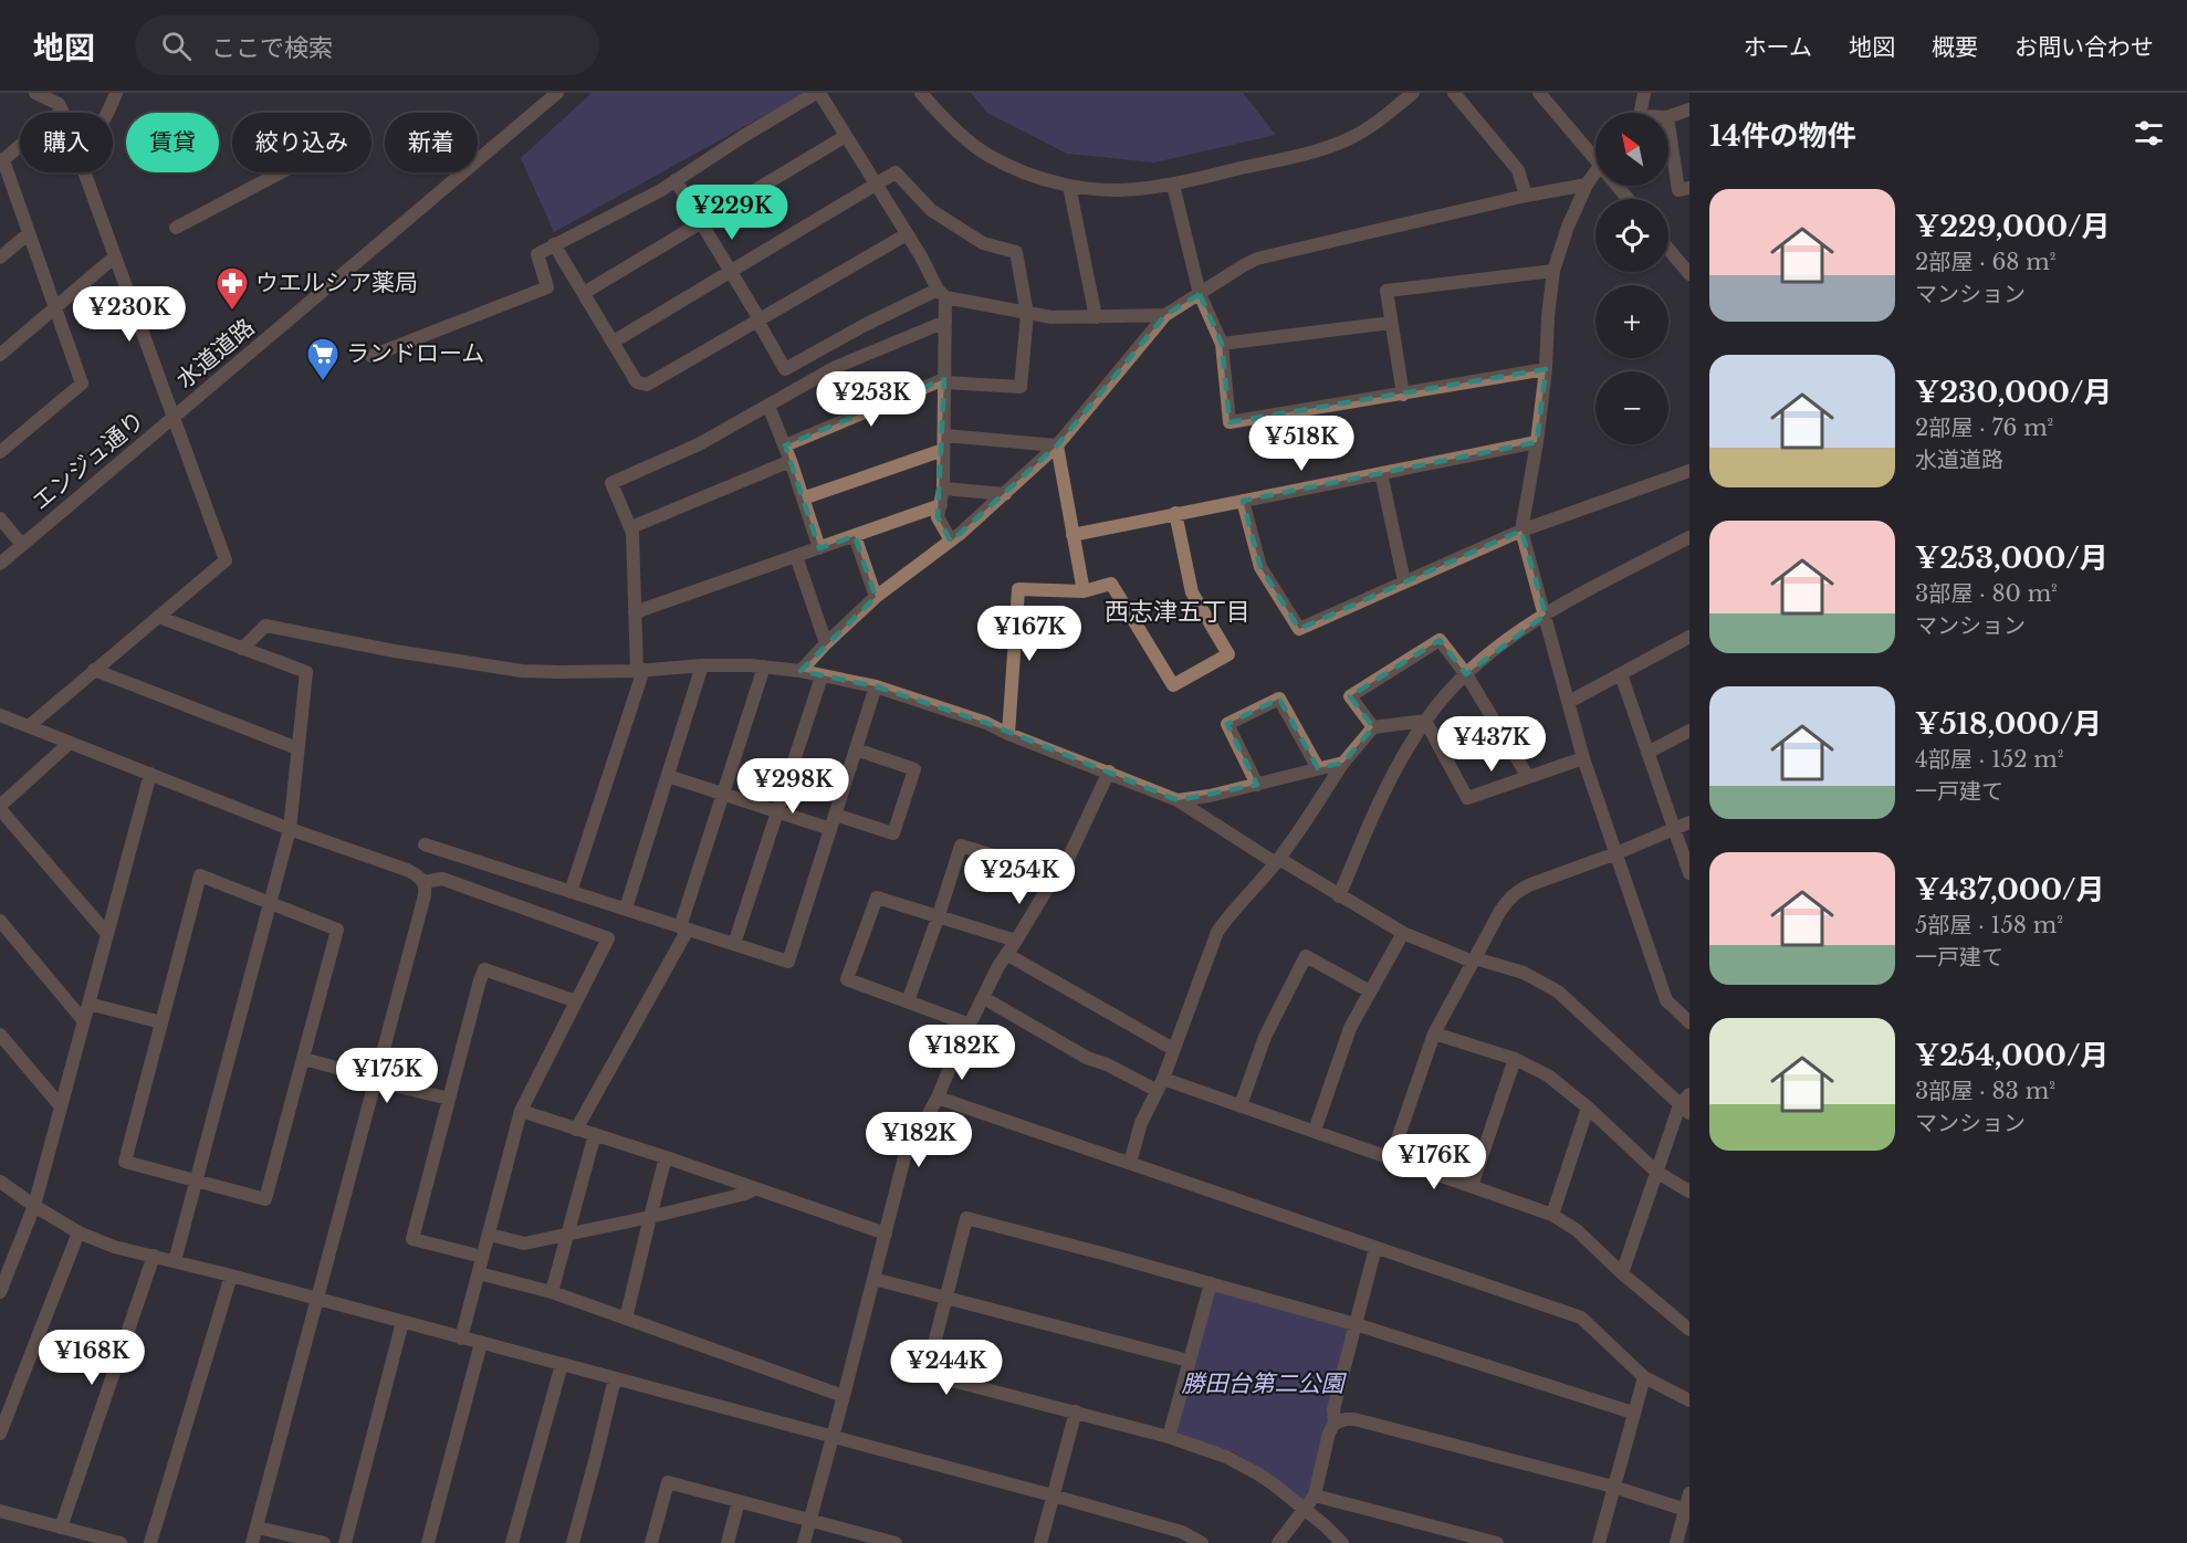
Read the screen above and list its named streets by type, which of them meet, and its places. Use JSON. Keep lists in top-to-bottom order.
{
  "streets": {
    "street": ["水道道路", "エンジュ通り"]
  },
  "crossings": [
    ["水道道路", "エンジュ通り"]
  ],
  "districts": ["西志津五丁目"],
  "parks": ["勝田台第二公園"],
  "places": {
    "pharmacy": ["ウエルシア薬局"],
    "supermarket": ["ランドローム"]
  },
  "north": "top left",
  "page": {
    "header": "地図",
    "search": "ここで検索",
    "nav": [
      "ホーム",
      "地図",
      "概要",
      "お問い合わせ"
    ],
    "heading": "14件の物件",
    "map_buttons": ["+", "−"],
    "chip": [
      "購入",
      "賃貸",
      "絞り込み",
      "新着"
    ],
    "list": [
      {
        "name": "¥229,000/月",
        "note": "2部屋 · 68 m² · マンション"
      },
      {
        "name": "¥230,000/月",
        "note": "2部屋 · 76 m² · 水道道路"
      },
      {
        "name": "¥253,000/月",
        "note": "3部屋 · 80 m² · マンション"
      },
      {
        "name": "¥518,000/月",
        "note": "4部屋 · 152 m² · 一戸建て"
      },
      {
        "name": "¥437,000/月",
        "note": "5部屋 · 158 m² · 一戸建て"
      },
      {
        "name": "¥254,000/月",
        "note": "3部屋 · 83 m² · マンション"
      }
    ],
    "price": [
      "¥229K",
      "¥230K",
      "¥253K",
      "¥518K",
      "¥167K",
      "¥437K",
      "¥298K",
      "¥254K",
      "¥182K",
      "¥175K",
      "¥182K",
      "¥176K",
      "¥168K",
      "¥244K"
    ]
  }
}
